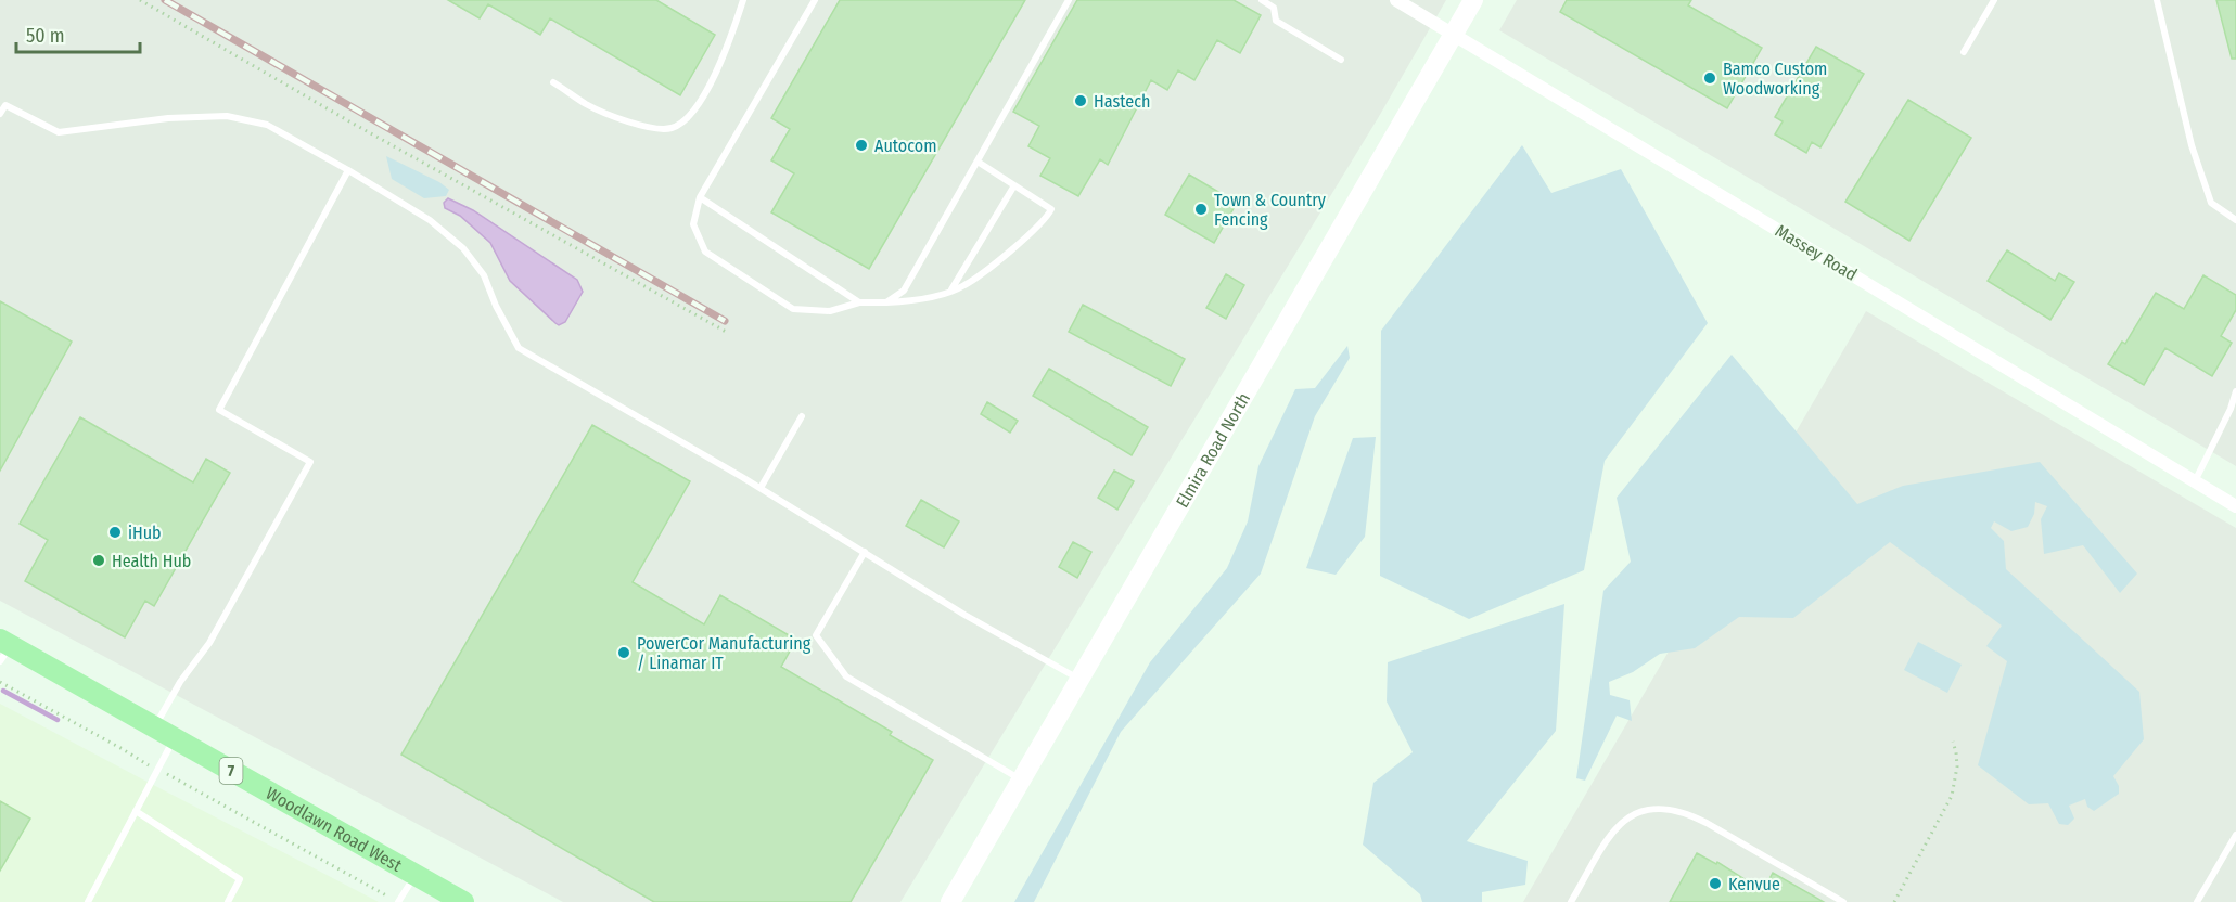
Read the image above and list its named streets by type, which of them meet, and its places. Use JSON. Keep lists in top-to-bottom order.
{
  "streets": {
    "main road": ["Elmira Road North", "7", "Woodlawn Road West"],
    "street": ["Massey Road"]
  },
  "crossings": [
    ["Massey Road", "Elmira Road North"]
  ],
  "places": [
    "Bamco Custom Woodworking",
    "Hastech",
    "Autocom",
    "Town & Country Fencing",
    "iHub",
    "Health Hub",
    "PowerCor Manufacturing / Linamar IT",
    "Kenvue"
  ],
  "scale_bar": "50 m"
}
